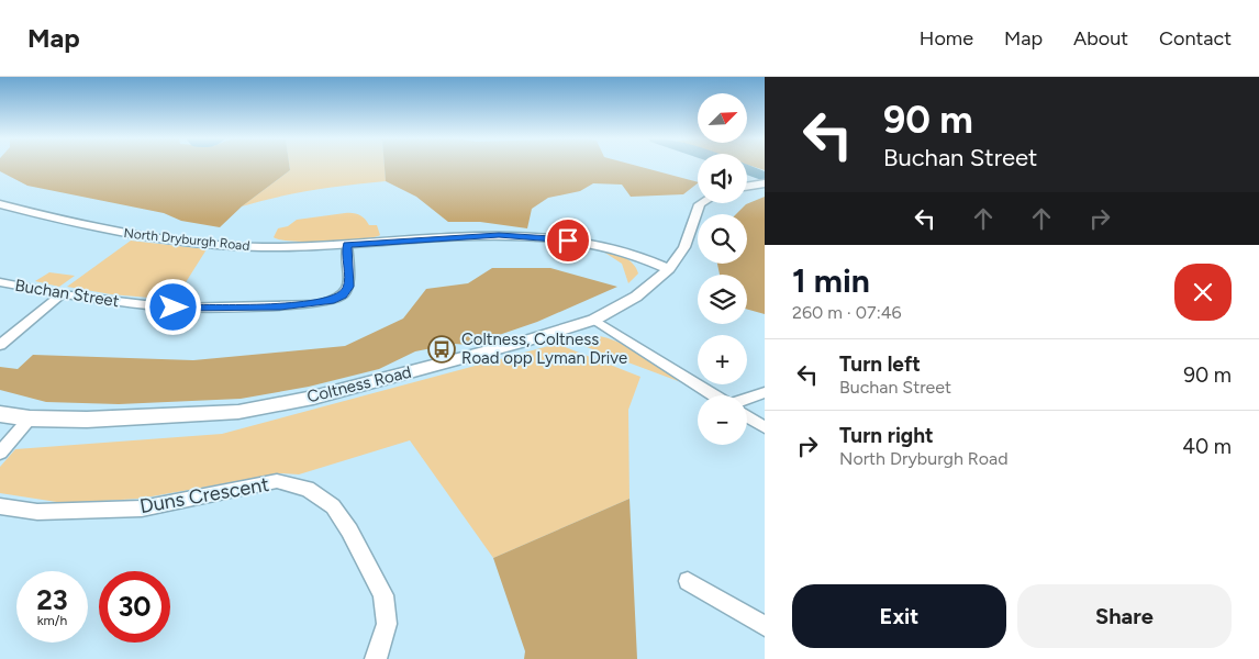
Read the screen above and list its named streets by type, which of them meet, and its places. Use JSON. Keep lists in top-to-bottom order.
{
  "streets": {
    "street": [
      "North Dryburgh Road",
      "Buchan Street",
      "Coltness Road",
      "Duns Crescent"
    ]
  },
  "crossings": [
    ["North Dryburgh Road", "Buchan Street"],
    ["North Dryburgh Road", "Coltness Road"]
  ],
  "places": {
    "bus stop": ["Coltness, Coltness Road opp Lyman Drive"]
  },
  "north": "top right",
  "page": {
    "header": "Map",
    "nav": [
      "Home",
      "Map",
      "About",
      "Contact"
    ],
    "turn": ["90 m", "Buchan Street"],
    "map_buttons": ["+", "−"],
    "heading": ["1 min", "260 m · 07:46"],
    "list": [
      {
        "name": "Turn left",
        "note": "Buchan Street",
        "value": "90 m"
      },
      {
        "name": "Turn right",
        "note": "North Dryburgh Road",
        "value": "40 m"
      }
    ],
    "speed": "23 km/h",
    "limit": "30",
    "buttons": ["Exit", "Share"]
  }
}
